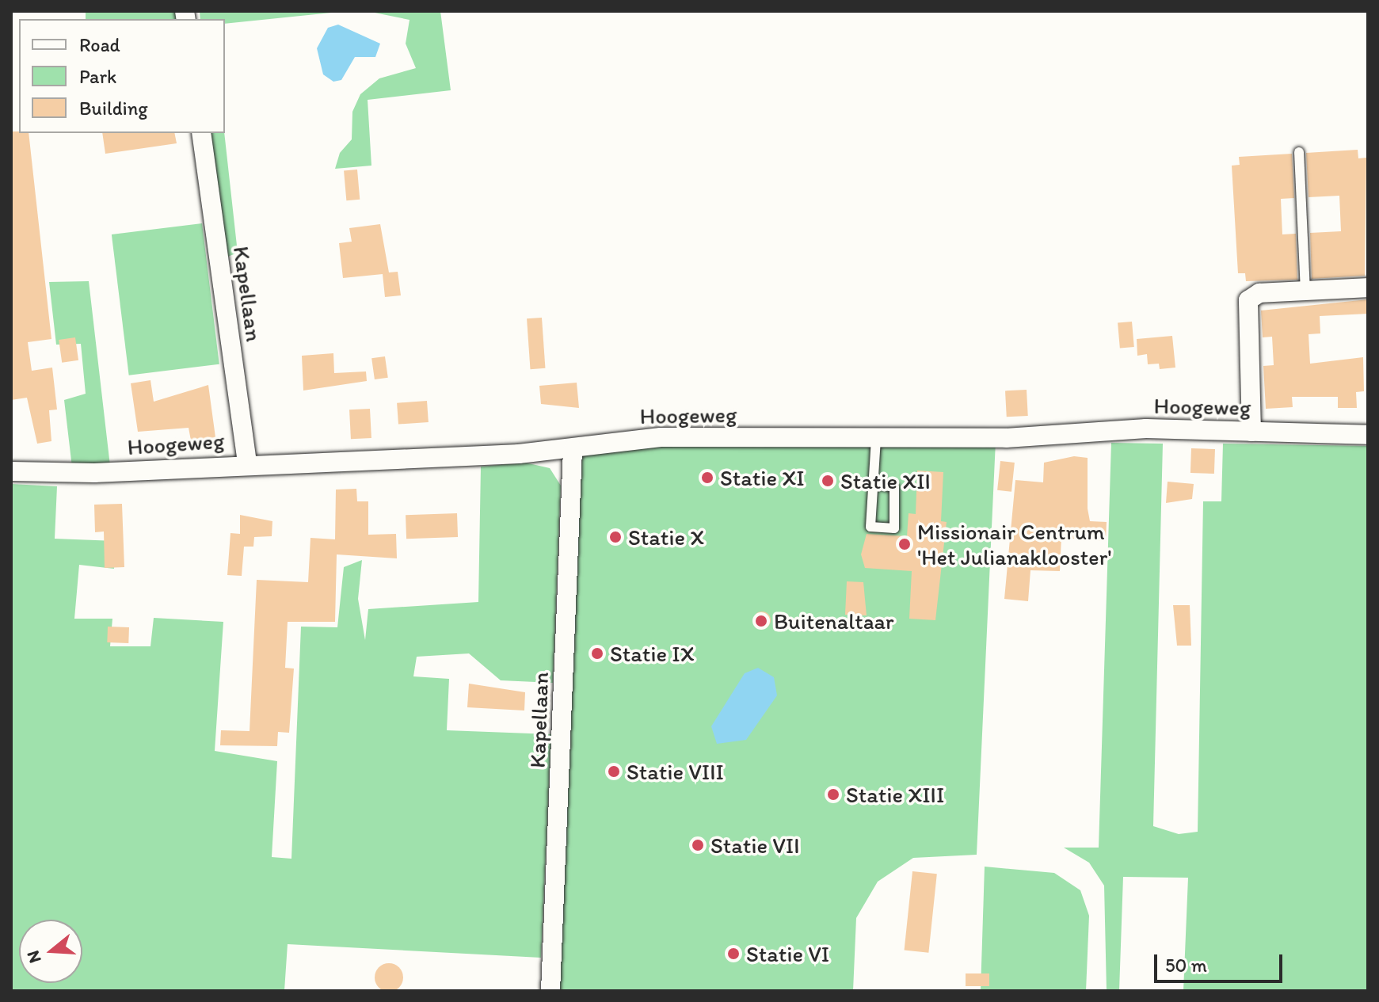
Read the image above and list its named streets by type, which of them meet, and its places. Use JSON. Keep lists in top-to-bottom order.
{
  "streets": {
    "street": ["Kapellaan", "Hoogeweg"]
  },
  "crossings": [
    ["Kapellaan", "Hoogeweg"]
  ],
  "places": [
    "Statie XI",
    "Statie XII",
    "Statie X",
    "Missionair Centrum 'Het Julianaklooster'",
    "Buitenaltaar",
    "Statie IX",
    "Statie VIII",
    "Statie XIII",
    "Statie VII",
    "Statie VI"
  ],
  "legend": ["Road", "Park", "Building"],
  "scale_bar": "50 m",
  "north": "left"
}
